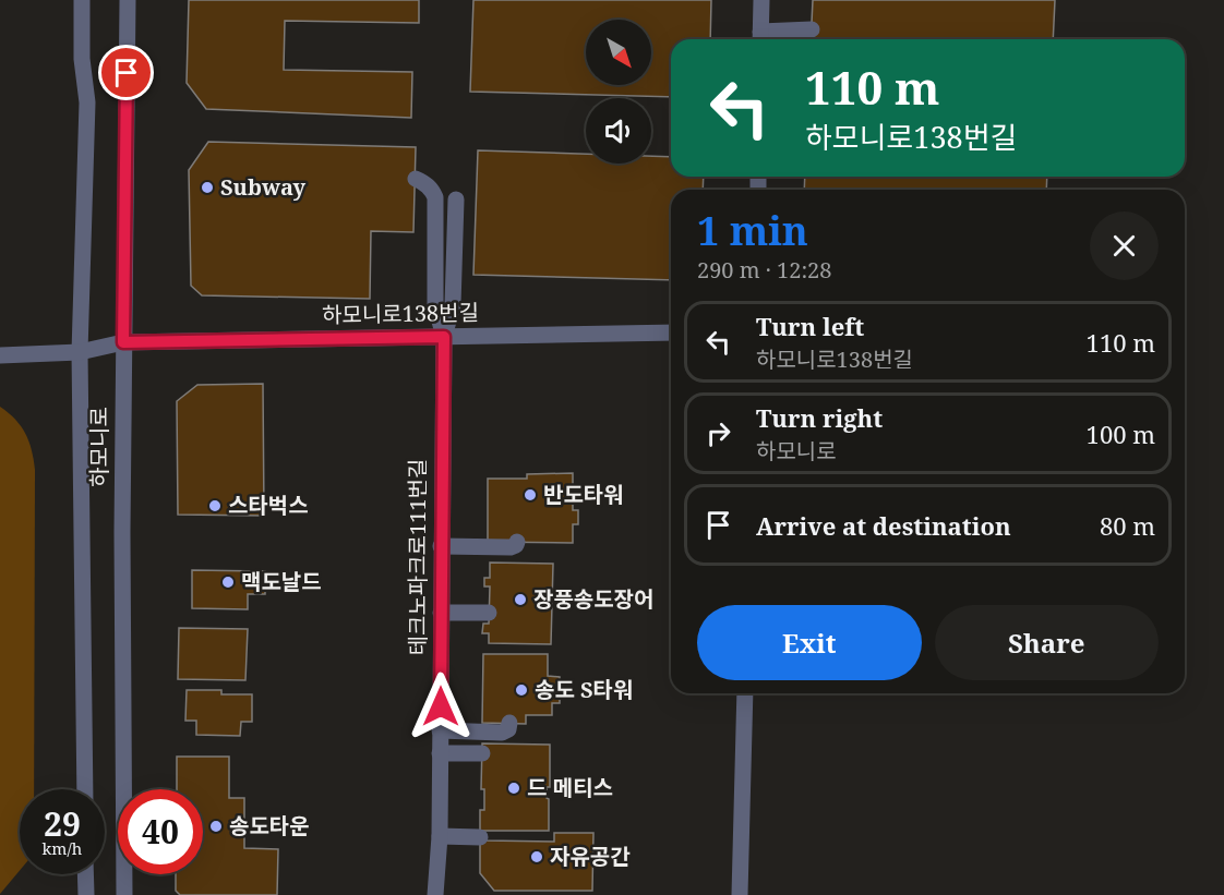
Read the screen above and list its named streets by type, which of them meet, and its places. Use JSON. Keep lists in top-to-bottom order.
{
  "streets": {
    "street": ["하모니로138번길", "하모니로", "테크노파크로111번길"]
  },
  "crossings": [
    ["하모니로138번길", "하모니로"],
    ["하모니로138번길", "테크노파크로111번길"]
  ],
  "places": [
    "Subway",
    "반도타워",
    "스타벅스",
    "맥도날드",
    "장풍송도장어",
    "송도 S타워",
    "드 메티스",
    "송도타운",
    "자유공간"
  ],
  "north": "bottom right",
  "page": {
    "turn": ["110 m", "하모니로138번길"],
    "heading": ["1 min", "290 m · 12:28"],
    "list": [
      {
        "name": "Turn left",
        "note": "하모니로138번길",
        "value": "110 m"
      },
      {
        "name": "Turn right",
        "note": "하모니로",
        "value": "100 m"
      },
      {
        "name": "Arrive at destination",
        "value": "80 m"
      }
    ],
    "buttons": ["Exit", "Share"],
    "speed": "29 km/h",
    "limit": "40"
  }
}
